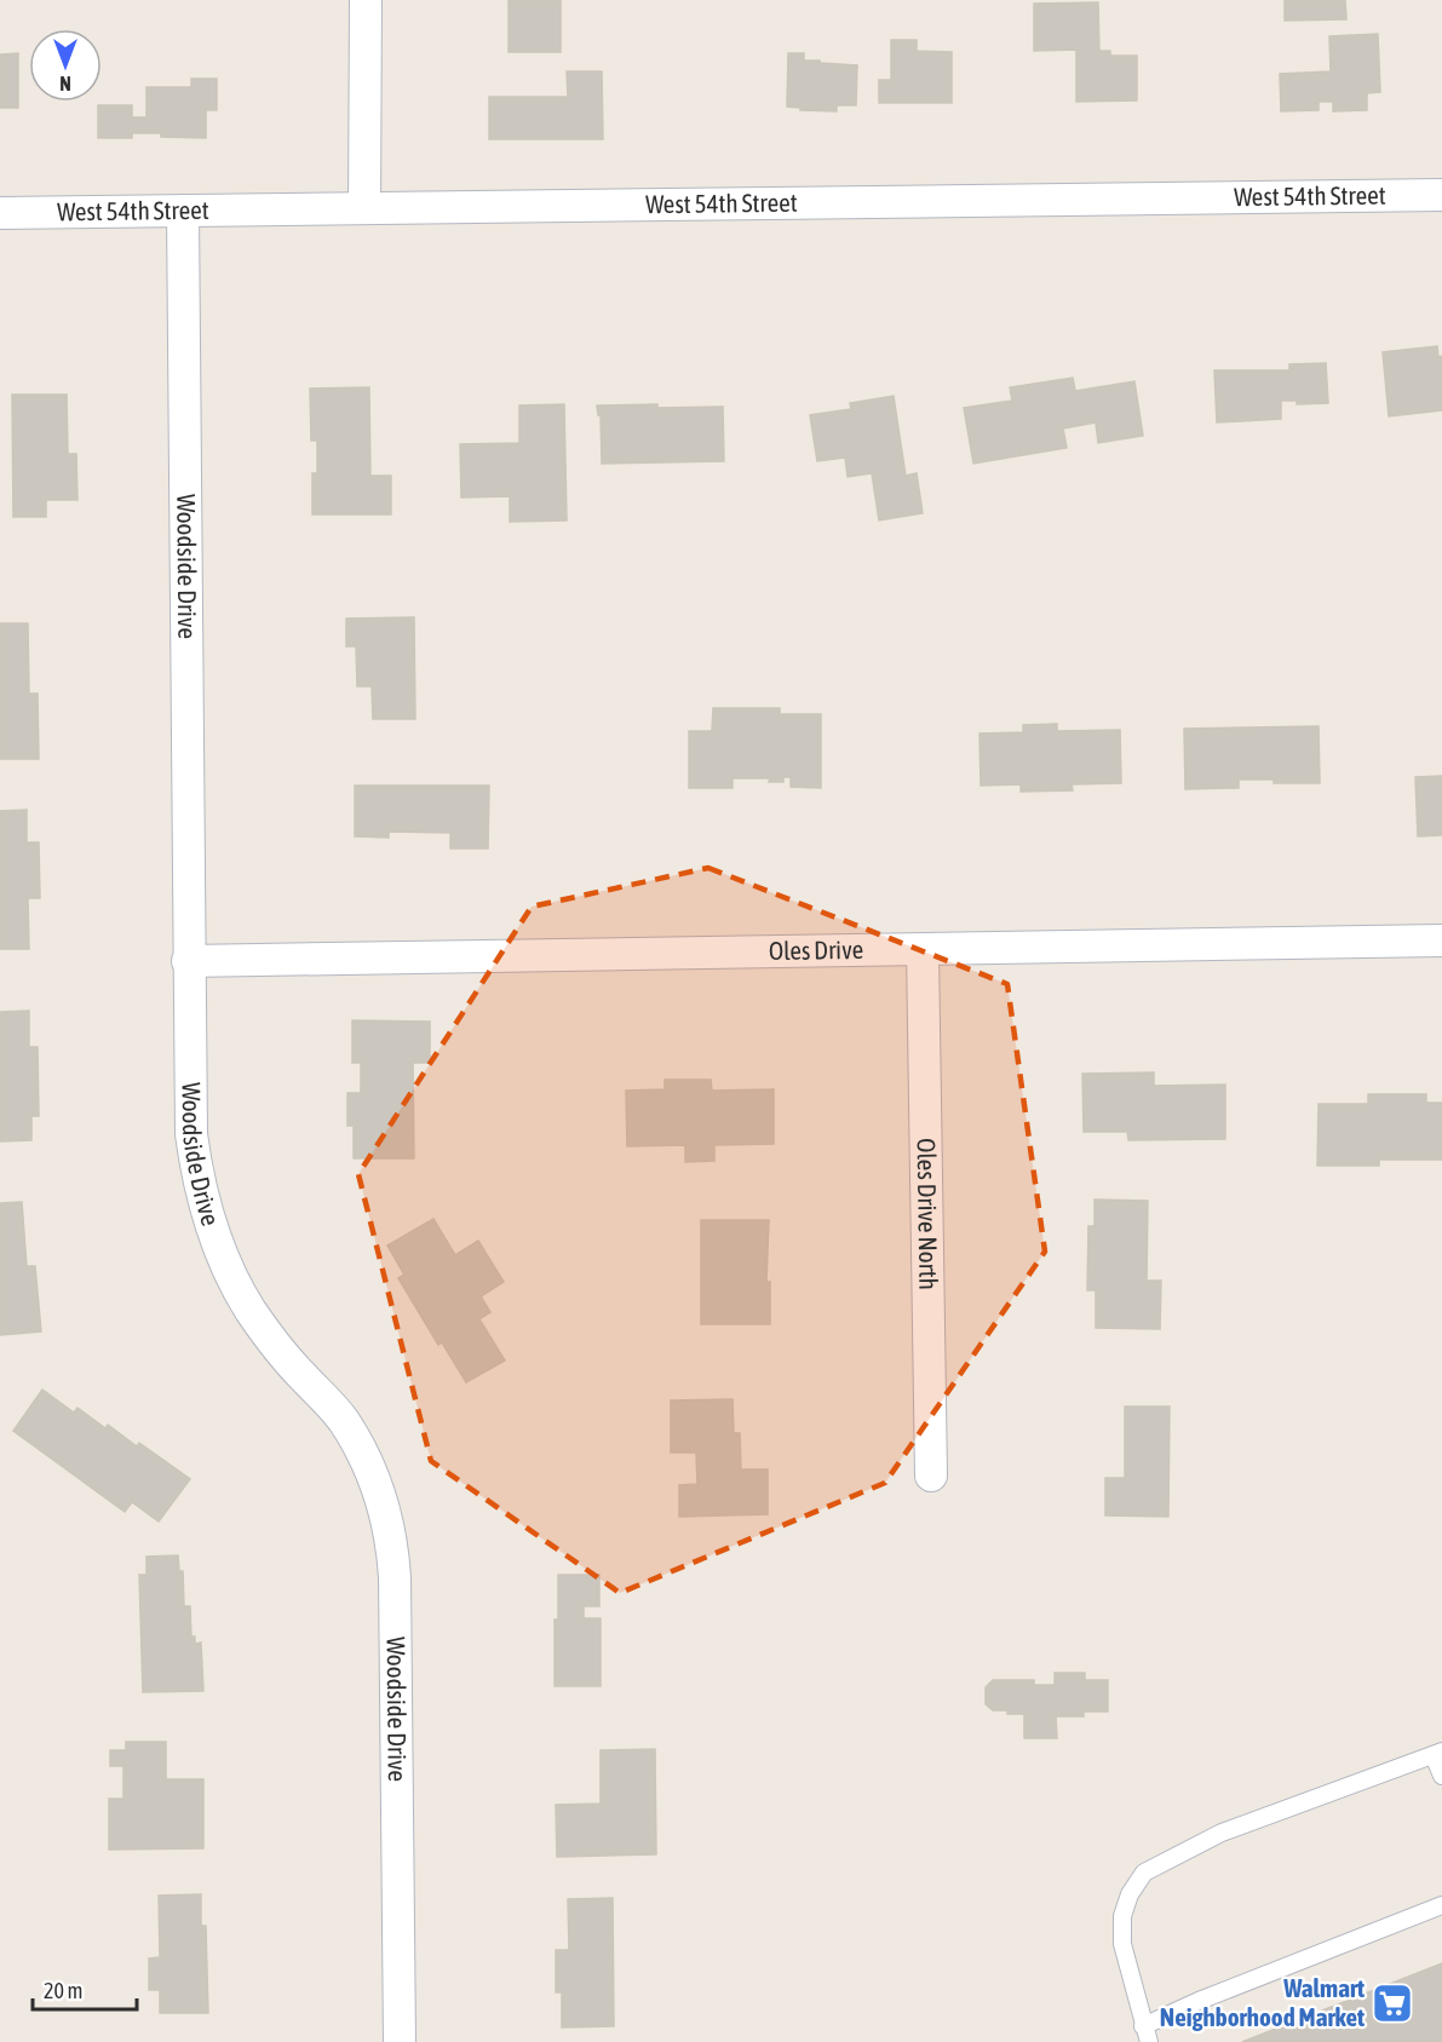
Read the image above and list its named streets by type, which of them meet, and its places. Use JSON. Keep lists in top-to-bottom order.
{
  "streets": {
    "street": [
      "West 54th Street",
      "Woodside Drive",
      "Oles Drive",
      "Oles Drive North"
    ]
  },
  "crossings": [
    ["West 54th Street", "Woodside Drive"],
    ["Woodside Drive", "Oles Drive"],
    ["Oles Drive", "Oles Drive North"]
  ],
  "places": {
    "supermarket": ["Walmart Neighborhood Market"]
  },
  "scale_bar": "20 m",
  "north": "bottom"
}
